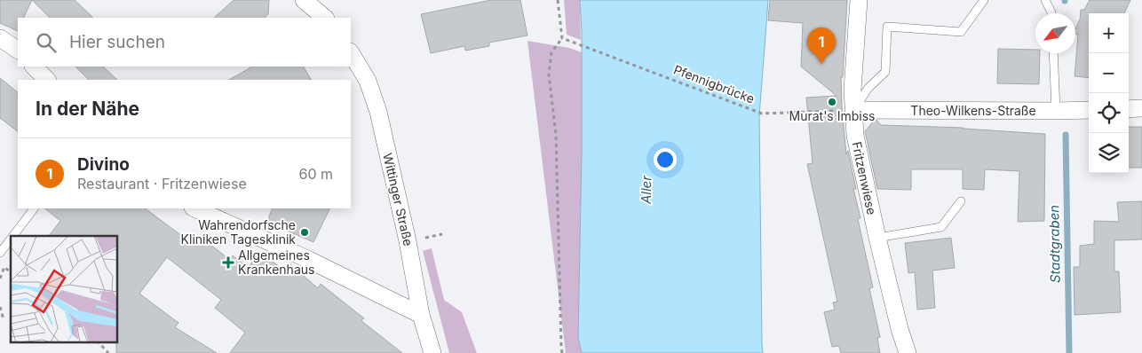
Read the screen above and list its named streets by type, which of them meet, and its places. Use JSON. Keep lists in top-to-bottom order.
{
  "streets": {
    "street": ["Theo-Wilkens-Straße", "Fritzenwiese", "Wittinger Straße"],
    "path": ["Pfennigbrücke"]
  },
  "crossings": [
    ["Pfennigbrücke", "Theo-Wilkens-Straße"],
    ["Pfennigbrücke", "Fritzenwiese"],
    ["Theo-Wilkens-Straße", "Fritzenwiese"]
  ],
  "water": ["Aller", "Stadtgraben"],
  "places": {
    "other": ["Murat's Imbiss", "Wahrendorfsche Kliniken Tagesklinik"],
    "health": ["Allgemeines Krankenhaus"]
  },
  "north": "bottom left",
  "page": {
    "map_buttons": ["+", "−"],
    "search": "Hier suchen",
    "pins": "1",
    "heading": "In der Nähe",
    "list": [
      {
        "mark": "1",
        "name": "Divino",
        "note": "Restaurant · Fritzenwiese",
        "value": "60 m"
      }
    ]
  }
}
